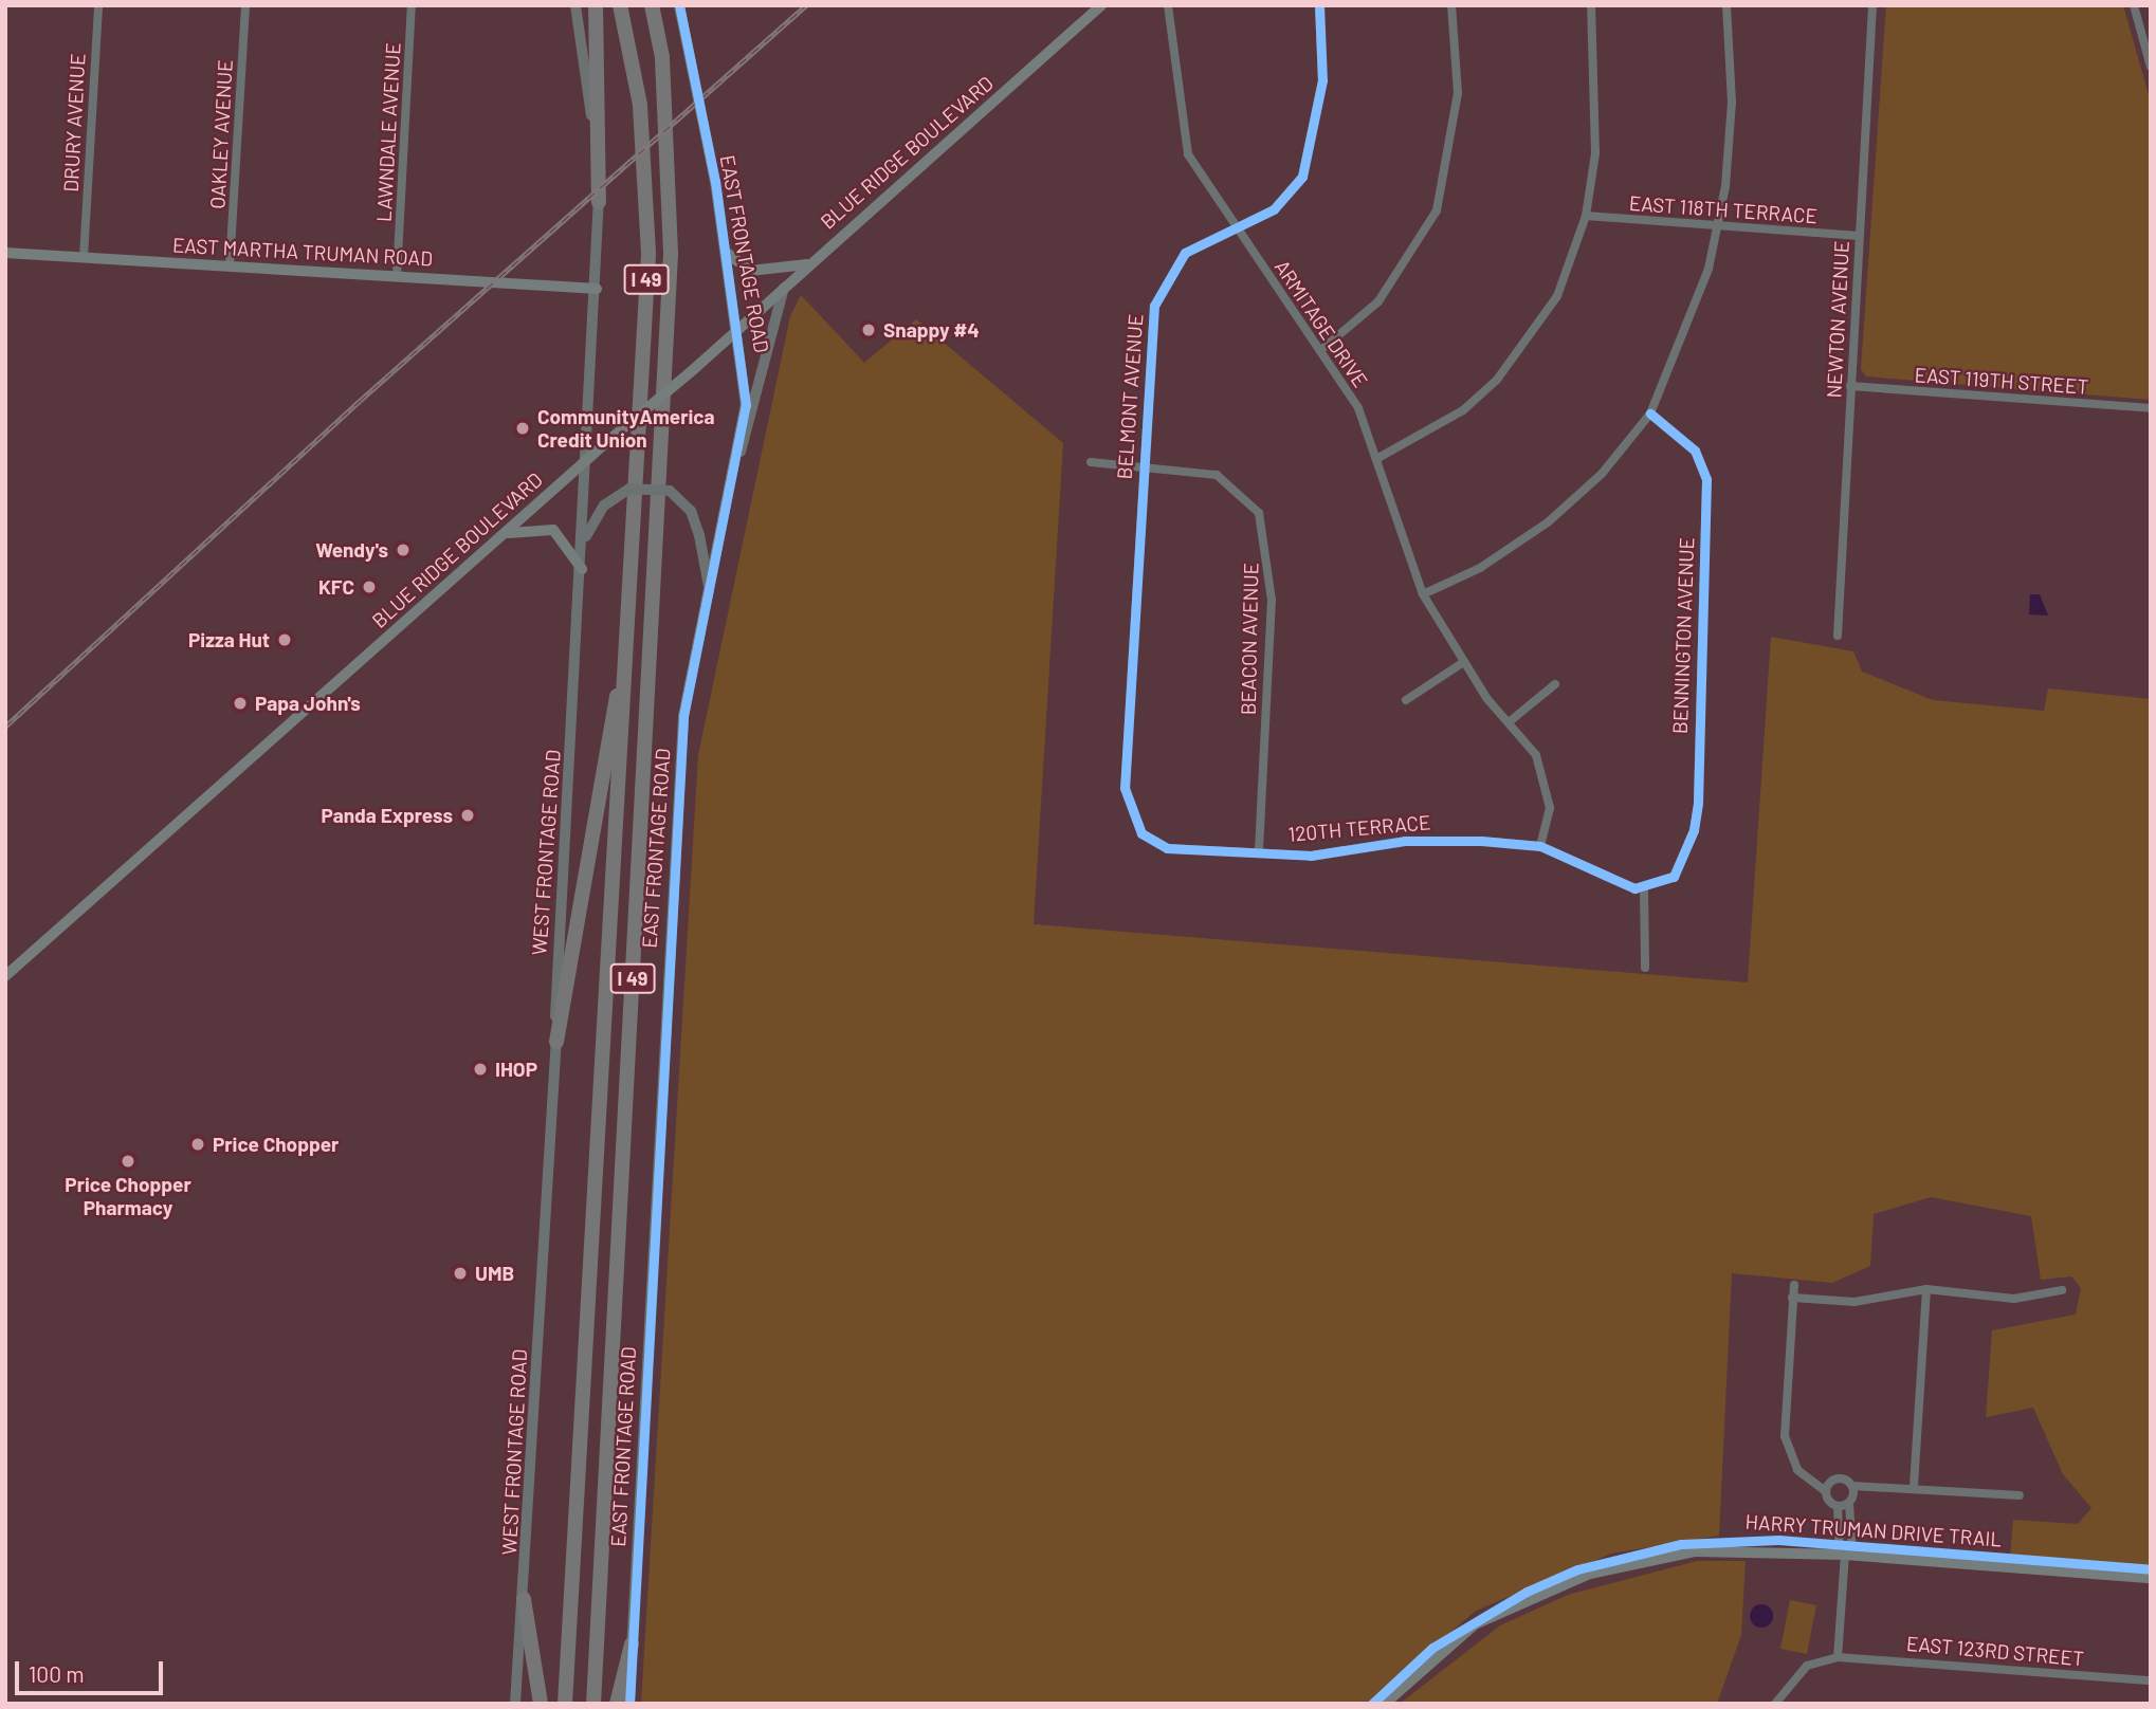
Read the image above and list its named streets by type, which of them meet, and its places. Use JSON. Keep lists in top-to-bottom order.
{
  "streets": {
    "highway": ["I 49"],
    "main road": ["BLUE RIDGE BOULEVARD", "EAST MARTHA TRUMAN ROAD"],
    "street": [
      "DRURY AVENUE",
      "LAWNDALE AVENUE",
      "OAKLEY AVENUE",
      "EAST 118TH TERRACE",
      "EAST FRONTAGE ROAD",
      "NEWTON AVENUE",
      "ARMITAGE DRIVE",
      "EAST 119TH STREET",
      "BELMONT AVENUE",
      "BENNINGTON AVENUE",
      "BEACON AVENUE",
      "120TH TERRACE",
      "WEST FRONTAGE ROAD",
      "EAST 123RD STREET"
    ],
    "cycle path": ["HARRY TRUMAN DRIVE TRAIL"]
  },
  "crossings": [
    ["DRURY AVENUE", "EAST MARTHA TRUMAN ROAD"],
    ["LAWNDALE AVENUE", "EAST MARTHA TRUMAN ROAD"],
    ["OAKLEY AVENUE", "EAST MARTHA TRUMAN ROAD"],
    ["BLUE RIDGE BOULEVARD", "EAST FRONTAGE ROAD"],
    ["BLUE RIDGE BOULEVARD", "WEST FRONTAGE ROAD"],
    ["EAST 118TH TERRACE", "NEWTON AVENUE"],
    ["EAST MARTHA TRUMAN ROAD", "WEST FRONTAGE ROAD"],
    ["NEWTON AVENUE", "EAST 119TH STREET"],
    ["ARMITAGE DRIVE", "BELMONT AVENUE"],
    ["ARMITAGE DRIVE", "120TH TERRACE"],
    ["BELMONT AVENUE", "BEACON AVENUE"],
    ["BELMONT AVENUE", "120TH TERRACE"],
    ["BENNINGTON AVENUE", "120TH TERRACE"],
    ["BEACON AVENUE", "120TH TERRACE"]
  ],
  "places": [
    "Snappy #4",
    "CommunityAmerica Credit Union",
    "Wendy's",
    "KFC",
    "Pizza Hut",
    "Papa John's",
    "Panda Express",
    "IHOP",
    "Price Chopper",
    "Price Chopper Pharmacy",
    "UMB"
  ],
  "scale_bar": "100 m"
}
